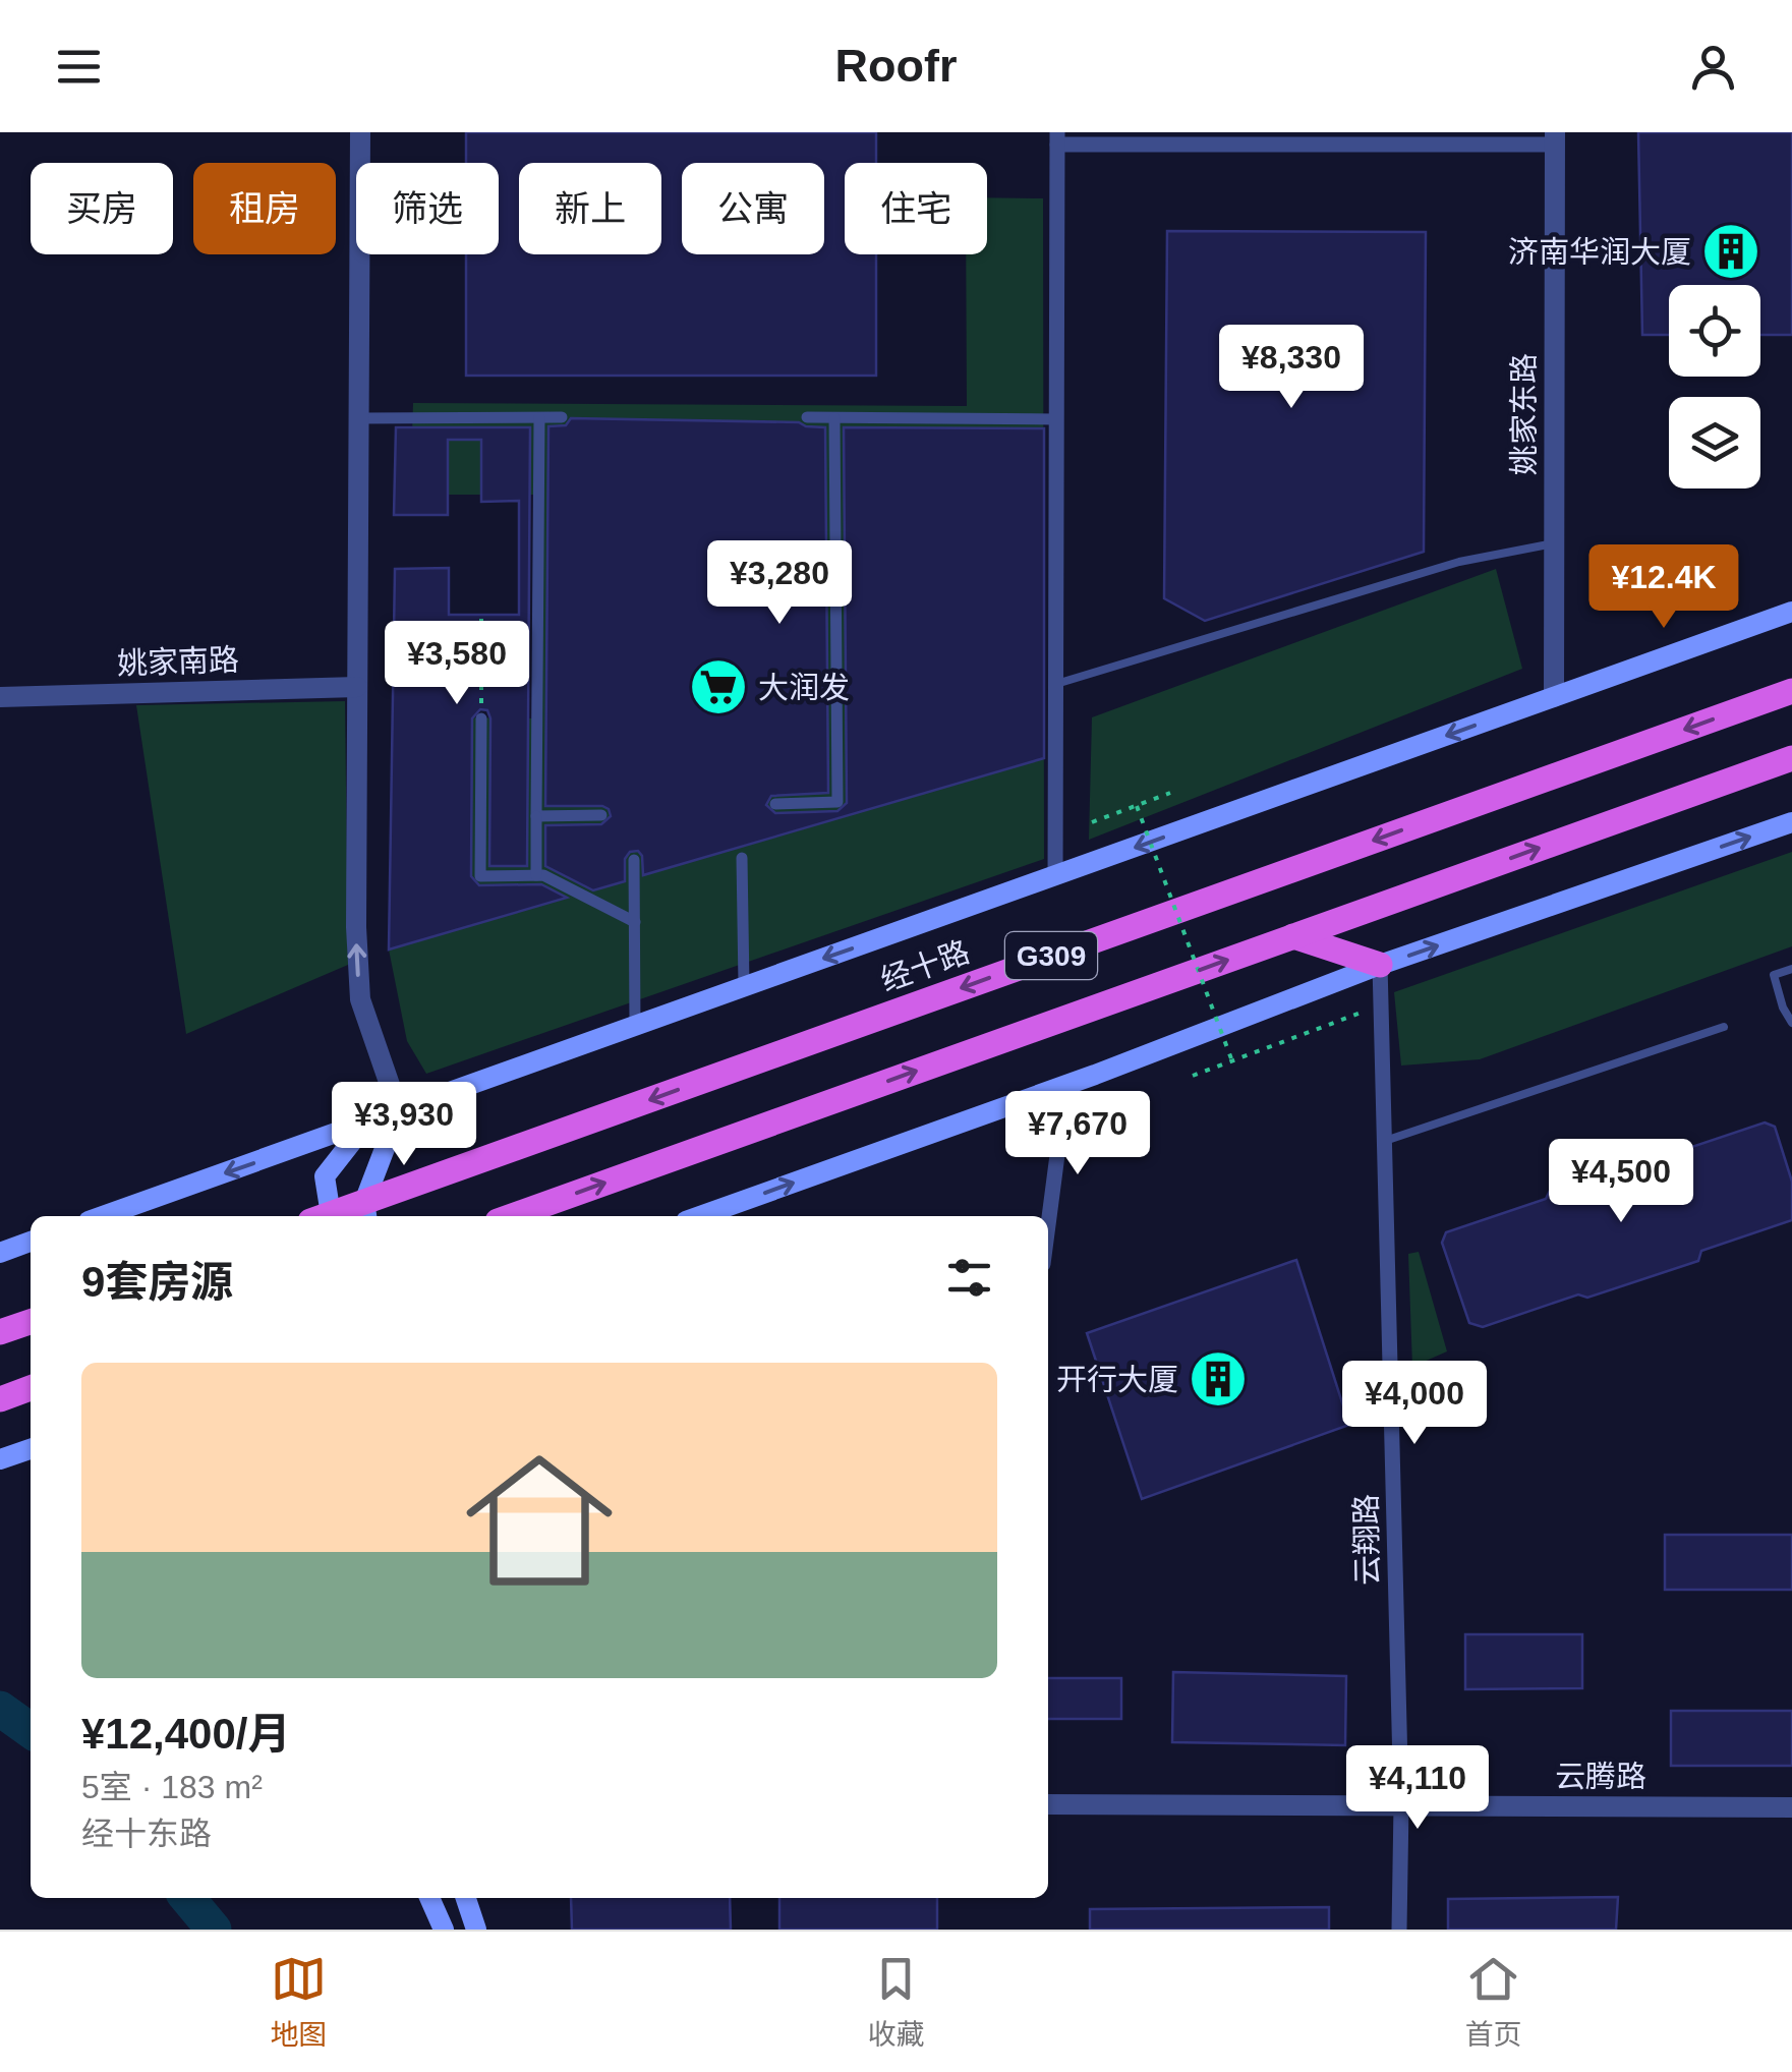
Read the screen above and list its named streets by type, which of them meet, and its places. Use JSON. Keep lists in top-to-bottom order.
{
  "streets": {
    "highway": ["G309", "经十路"],
    "street": [
      "姚家东路",
      "姚家南路",
      "云翔路",
      "云腾路"
    ]
  },
  "crossings": [
    ["姚家东路", "经十路"],
    ["云翔路", "云腾路"]
  ],
  "places": {
    "building": ["济南华润大厦", "开行大厦"],
    "supermarket": ["大润发"]
  },
  "page": {
    "header": "Roofr",
    "chip": [
      "买房",
      "租房",
      "筛选",
      "新上",
      "公寓",
      "住宅"
    ],
    "price": [
      "¥8,330",
      "¥3,280",
      "¥12.4K",
      "¥3,580",
      "¥3,930",
      "¥7,670",
      "¥4,500",
      "¥4,000",
      "¥4,110"
    ],
    "heading": "9套房源",
    "list": [
      {
        "name": "¥12,400/月",
        "note": "5室 · 183 m² · 经十东路"
      }
    ],
    "tabs": ["地图", "收藏", "首页"]
  }
}
